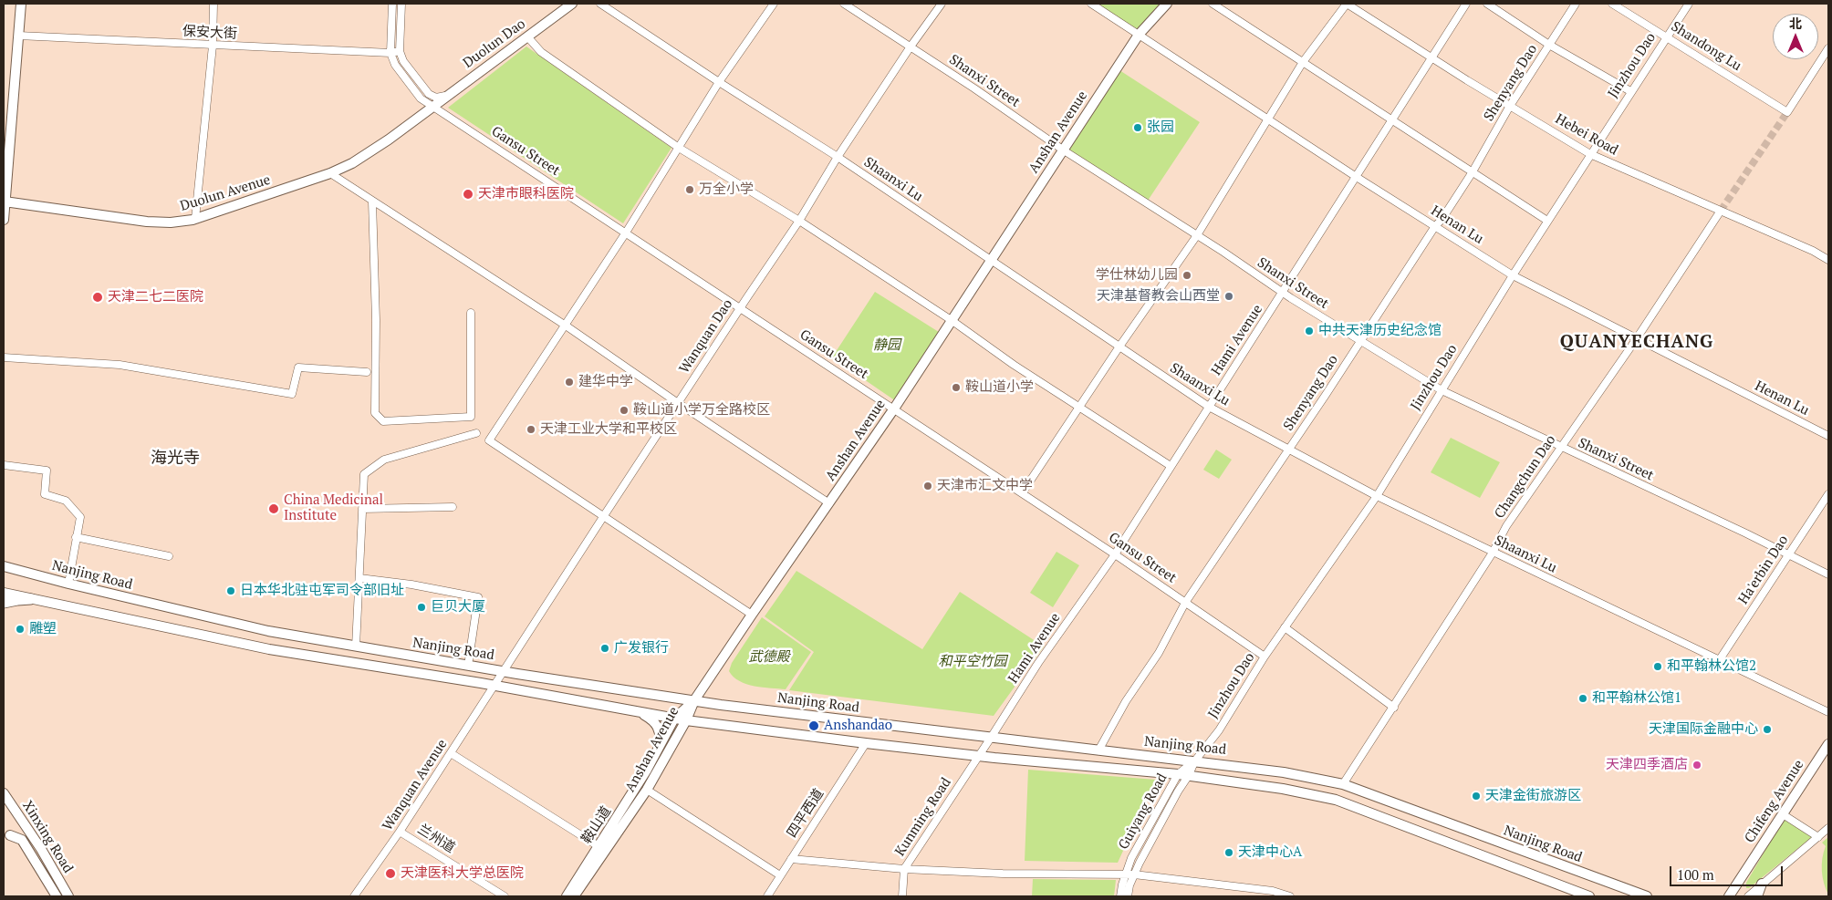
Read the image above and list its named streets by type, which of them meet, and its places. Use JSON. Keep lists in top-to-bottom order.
{
  "streets": {
    "main road": [
      "Duolun Dao",
      "Anshan Avenue",
      "Duolun Avenue",
      "Nanjing Road",
      "Chifeng Avenue",
      "鞍山道",
      "Xinxing Road"
    ],
    "street": [
      "保安大街",
      "Shandong Lu",
      "Jinzhou Dao",
      "Shanxi Street",
      "Shenyang Dao",
      "Hebei Road",
      "Gansu Street",
      "Shaanxi Lu",
      "Henan Lu",
      "Wanquan Dao",
      "Hami Avenue",
      "Changchun Dao",
      "Ha'erbin Dao",
      "Wanquan Avenue",
      "Guiyang Road",
      "四平西道",
      "Kunming Road",
      "兰州道"
    ]
  },
  "crossings": [
    ["保安大街", "Gansu Street"],
    ["Duolun Dao", "Gansu Street"],
    ["Duolun Dao", "Duolun Avenue"],
    ["Shandong Lu", "Jinzhou Dao"],
    ["Jinzhou Dao", "Shanxi Street"],
    ["Jinzhou Dao", "Hebei Road"],
    ["Jinzhou Dao", "Gansu Street"],
    ["Jinzhou Dao", "Shaanxi Lu"],
    ["Jinzhou Dao", "Henan Lu"],
    ["Jinzhou Dao", "Nanjing Road"],
    ["Jinzhou Dao", "Guiyang Road"],
    ["Shanxi Street", "Shenyang Dao"],
    ["Shanxi Street", "Anshan Avenue"],
    ["Shanxi Street", "Wanquan Dao"],
    ["Shanxi Street", "Hami Avenue"],
    ["Shanxi Street", "Changchun Dao"],
    ["Shanxi Street", "Ha'erbin Dao"],
    ["Shenyang Dao", "Hebei Road"],
    ["Shenyang Dao", "Gansu Street"],
    ["Shenyang Dao", "Shaanxi Lu"],
    ["Shenyang Dao", "Henan Lu"],
    ["Shenyang Dao", "Nanjing Road"],
    ["Anshan Avenue", "Gansu Street"],
    ["Anshan Avenue", "Shaanxi Lu"],
    ["Anshan Avenue", "Henan Lu"],
    ["Anshan Avenue", "Nanjing Road"],
    ["Anshan Avenue", "鞍山道"],
    ["Hebei Road", "Hami Avenue"],
    ["Hebei Road", "Changchun Dao"],
    ["Gansu Street", "Duolun Avenue"],
    ["Gansu Street", "Wanquan Dao"],
    ["Gansu Street", "Hami Avenue"],
    ["Shaanxi Lu", "Wanquan Dao"],
    ["Shaanxi Lu", "Hami Avenue"],
    ["Shaanxi Lu", "Changchun Dao"],
    ["Shaanxi Lu", "Ha'erbin Dao"],
    ["Henan Lu", "Hami Avenue"],
    ["Henan Lu", "Changchun Dao"],
    ["Wanquan Dao", "Nanjing Road"],
    ["Wanquan Dao", "Wanquan Avenue"],
    ["Hami Avenue", "Nanjing Road"],
    ["Hami Avenue", "Kunming Road"],
    ["Changchun Dao", "Nanjing Road"],
    ["Nanjing Road", "Wanquan Avenue"],
    ["Nanjing Road", "Guiyang Road"],
    ["Nanjing Road", "四平西道"],
    ["Nanjing Road", "Kunming Road"],
    ["Nanjing Road", "鞍山道"],
    ["Wanquan Avenue", "兰州道"]
  ],
  "districts": ["QUANYECHANG", "海光寺"],
  "parks": ["静园", "武德殿", "和平空竹园"],
  "places": [
    "张园",
    "万全小学",
    "天津市眼科医院",
    "学仕林幼儿园",
    "天津基督教会山西堂",
    "天津二七二医院",
    "中共天津历史纪念馆",
    "建华中学",
    "鞍山道小学",
    "鞍山道小学万全路校区",
    "天津工业大学和平校区",
    "天津市汇文中学",
    "China Medicinal Institute",
    "日本华北驻屯军司令部旧址",
    "巨贝大厦",
    "雕塑",
    "广发银行",
    "和平翰林公馆2",
    "和平翰林公馆1",
    "Anshandao",
    "天津国际金融中心",
    "天津四季酒店",
    "天津金街旅游区",
    "天津中心A",
    "天津医科大学总医院"
  ],
  "scale_bar": "100 m",
  "north": "top"
}
